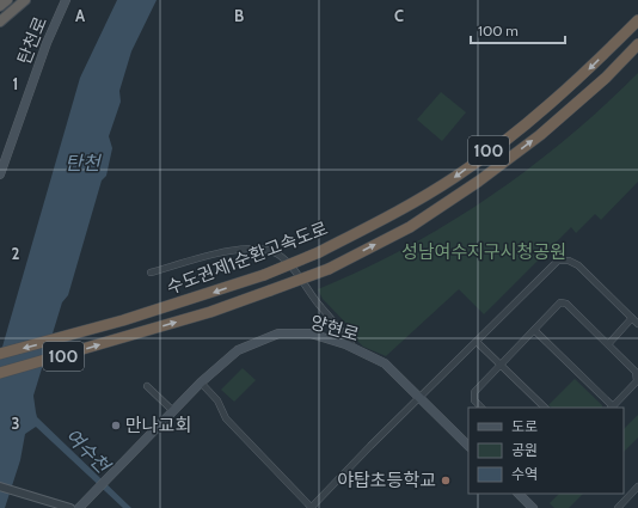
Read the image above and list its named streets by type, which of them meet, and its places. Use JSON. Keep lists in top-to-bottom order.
{
  "streets": {
    "highway": ["100", "수도권제1순환고속도로"],
    "main road": ["탄천로", "양현로"]
  },
  "water": ["탄천", "여수천"],
  "parks": ["성남여수지구시청공원"],
  "places": ["만나교회", "야탑초등학교"],
  "legend": ["도로", "공원", "수역"],
  "scale_bar": "100 m",
  "grid": {
    "columns": ["A", "B", "C"],
    "rows": ["1", "2", "3"]
  }
}
